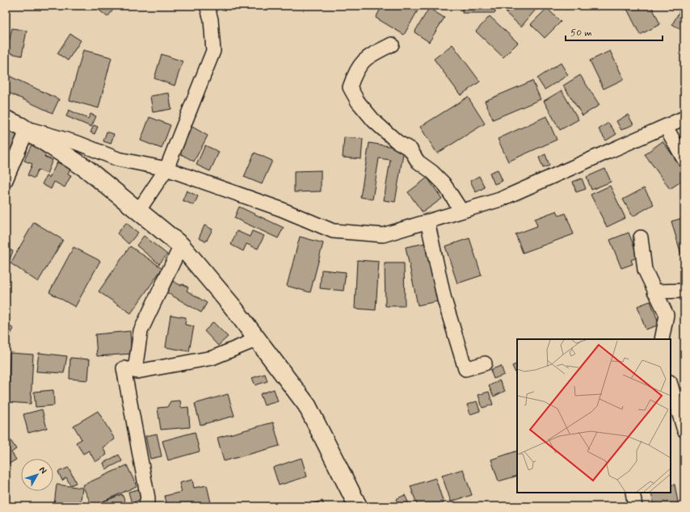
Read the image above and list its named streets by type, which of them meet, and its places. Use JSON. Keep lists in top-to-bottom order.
{
  "scale_bar": "50 m",
  "north": "top right"
}
